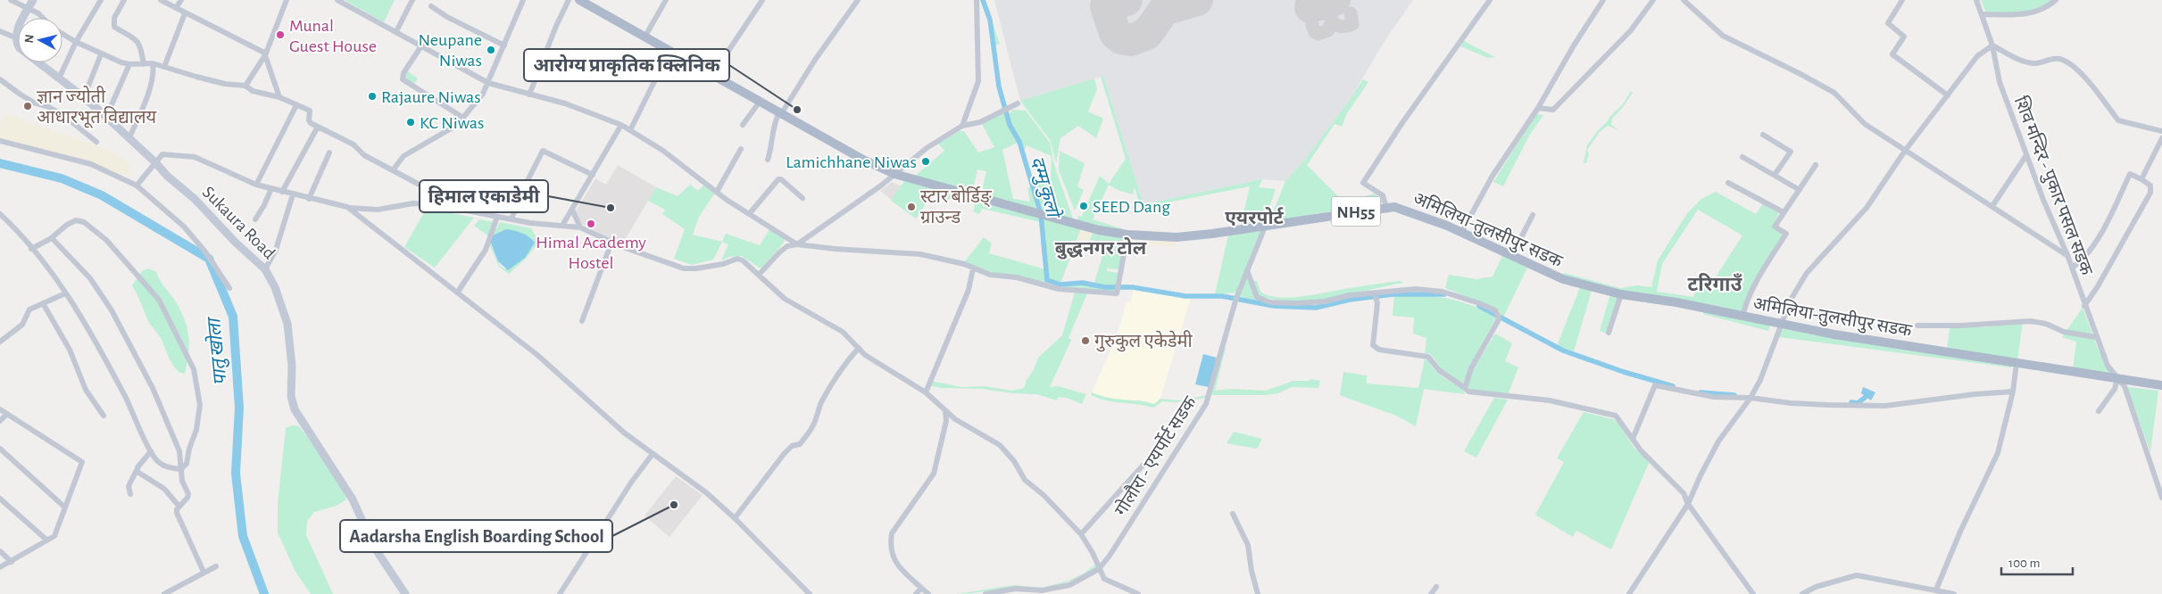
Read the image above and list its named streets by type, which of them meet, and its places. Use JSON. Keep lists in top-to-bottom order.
{
  "streets": {
    "main road": ["NH55", "अमिलिया-तुलसीपुर सडक"],
    "street": ["शिव मन्दिर - पुकार पसल सडक", "Sukaura Road", "गोलौरा - एयर्पोर्ट सडक"]
  },
  "crossings": [
    ["शिव मन्दिर - पुकार पसल सडक", "अमिलिया-तुलसीपुर सडक"],
    ["अमिलिया-तुलसीपुर सडक", "गोलौरा - एयर्पोर्ट सडक"]
  ],
  "districts": ["एयरपोर्ट", "बुद्धनगर टोल", "टरिगाउँ"],
  "water": ["दम्मु कुलो", "पातु खोला"],
  "places": [
    "Munal Guest House",
    "Neupane Niwas",
    "Rajaure Niwas",
    "ज्ञान ज्योती आधारभूत विद्यालय",
    "आरोग्य प्राकृतिक क्लिनिक",
    "KC Niwas",
    "Lamichhane Niwas",
    "SEED Dang",
    "स्टार बोर्डिङ् ग्राउन्ड",
    "हिमाल एकाडेमी",
    "Himal Academy Hostel",
    "गुरुकुल एकेडेमी",
    "Aadarsha English Boarding School"
  ],
  "scale_bar": "100 m",
  "north": "left"
}
